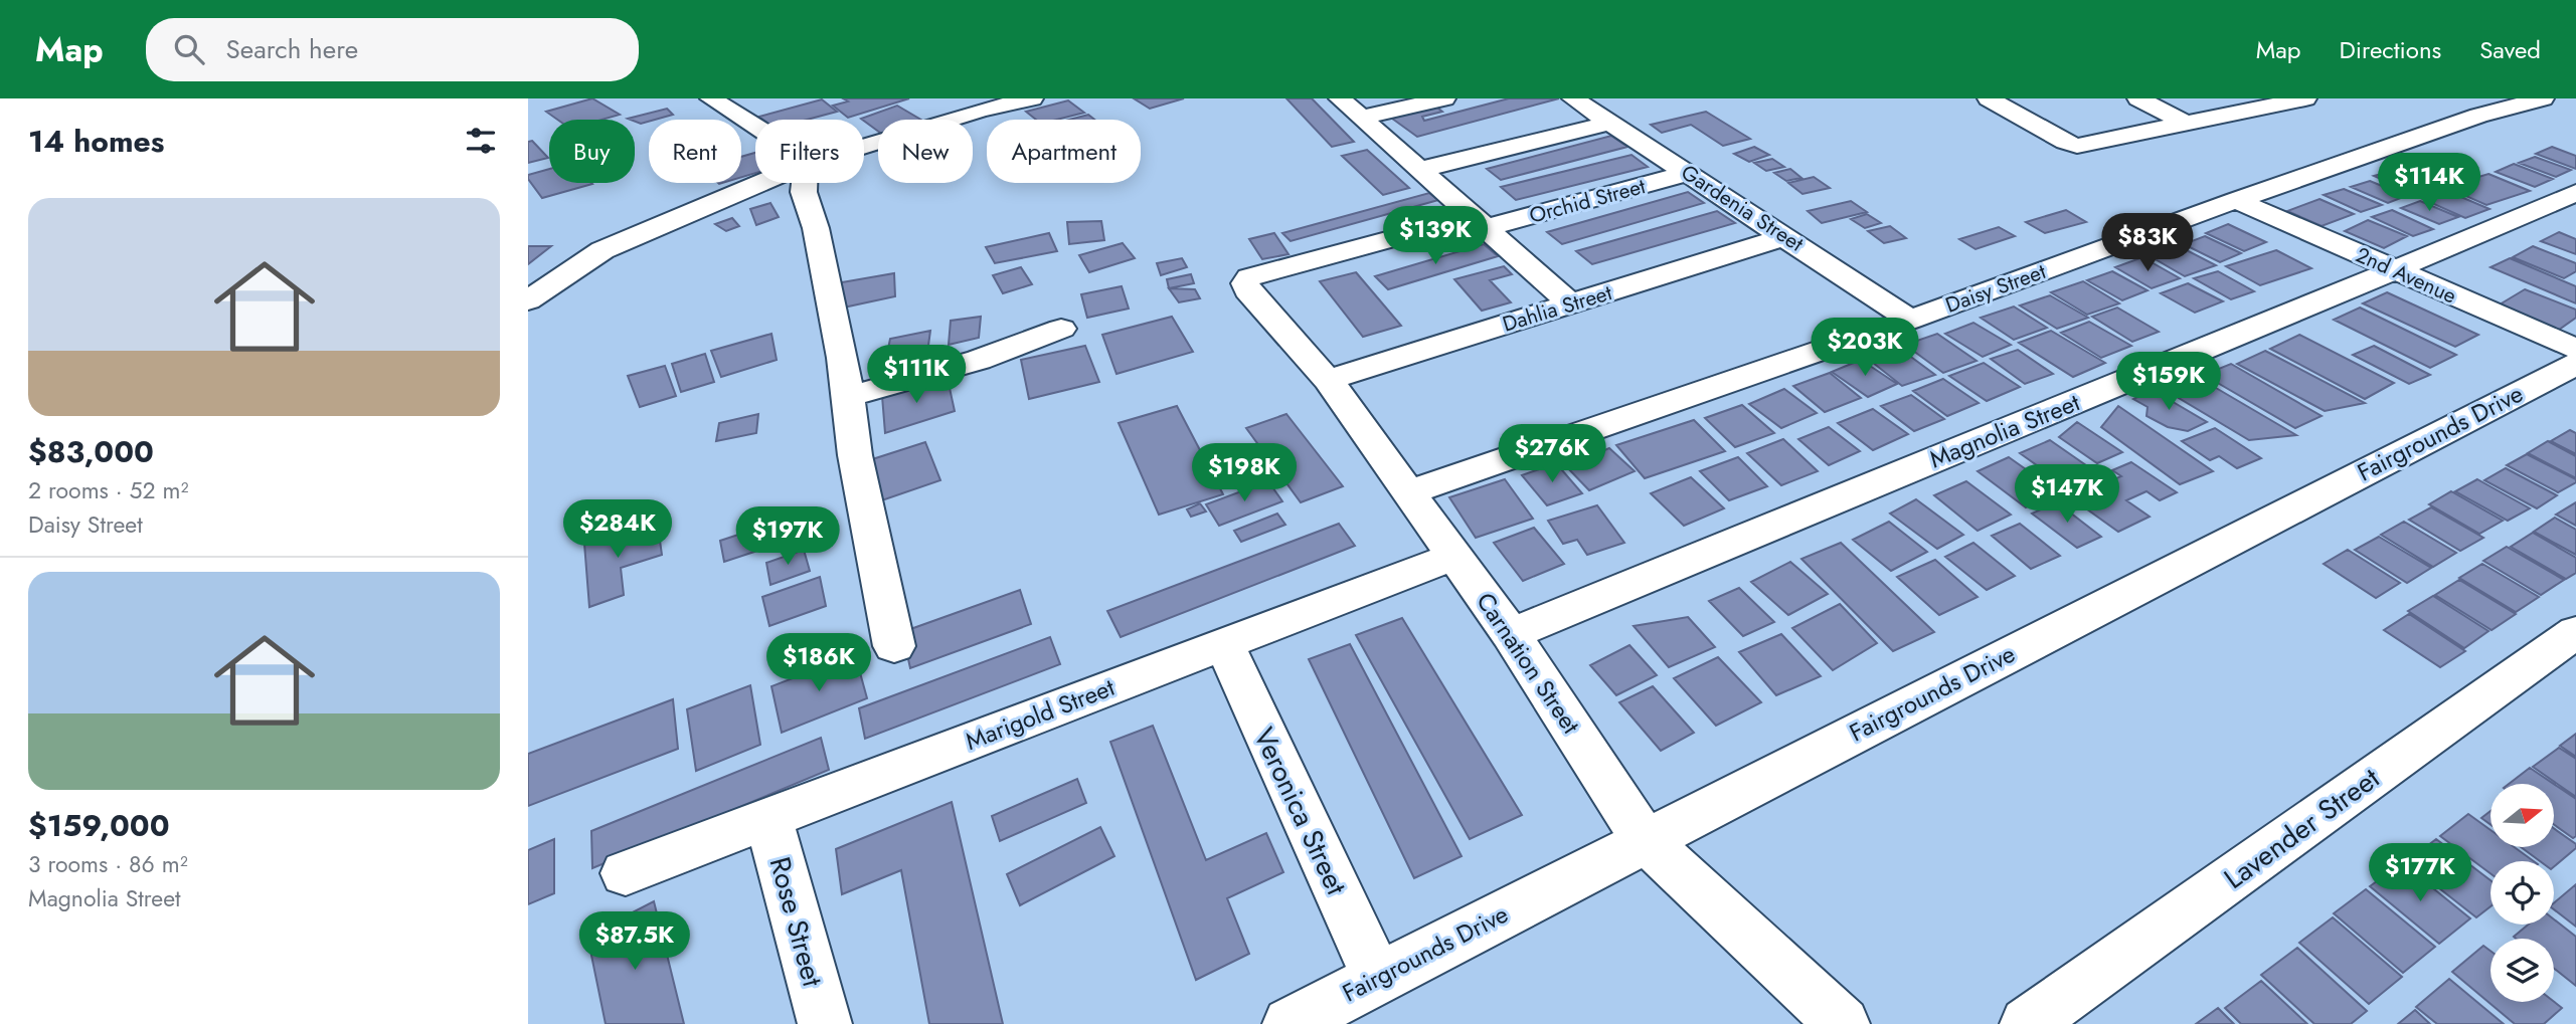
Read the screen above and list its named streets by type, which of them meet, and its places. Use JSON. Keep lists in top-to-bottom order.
{
  "streets": {
    "street": [
      "Orchid Street",
      "Gardenia Street",
      "2nd Avenue",
      "Daisy Street",
      "Dahlia Street",
      "Magnolia Street",
      "Fairgrounds Drive",
      "Carnation Street",
      "Marigold Street",
      "Veronica Street",
      "Lavender Street",
      "Rose Street"
    ]
  },
  "crossings": [
    ["Orchid Street", "Gardenia Street"],
    ["Orchid Street", "Carnation Street"],
    ["Gardenia Street", "Daisy Street"],
    ["Gardenia Street", "Dahlia Street"],
    ["2nd Avenue", "Daisy Street"],
    ["2nd Avenue", "Magnolia Street"],
    ["Daisy Street", "Carnation Street"],
    ["Dahlia Street", "Carnation Street"],
    ["Magnolia Street", "Carnation Street"],
    ["Fairgrounds Drive", "Carnation Street"],
    ["Fairgrounds Drive", "Veronica Street"],
    ["Carnation Street", "Marigold Street"],
    ["Marigold Street", "Veronica Street"],
    ["Marigold Street", "Rose Street"]
  ],
  "north": "right",
  "page": {
    "header": "Map",
    "search": "Search here",
    "nav": ["Map", "Directions", "Saved"],
    "heading": "14 homes",
    "chip": [
      "Buy",
      "Rent",
      "Filters",
      "New",
      "Apartment"
    ],
    "price": [
      "$114K",
      "$139K",
      "$83K",
      "$203K",
      "$111K",
      "$159K",
      "$276K",
      "$198K",
      "$147K",
      "$284K",
      "$197K",
      "$186K",
      "$177K",
      "$87.5K"
    ],
    "list": [
      {
        "name": "$83,000",
        "note": "2 rooms · 52 m² · Daisy Street"
      },
      {
        "name": "$159,000",
        "note": "3 rooms · 86 m² · Magnolia Street"
      }
    ]
  }
}
